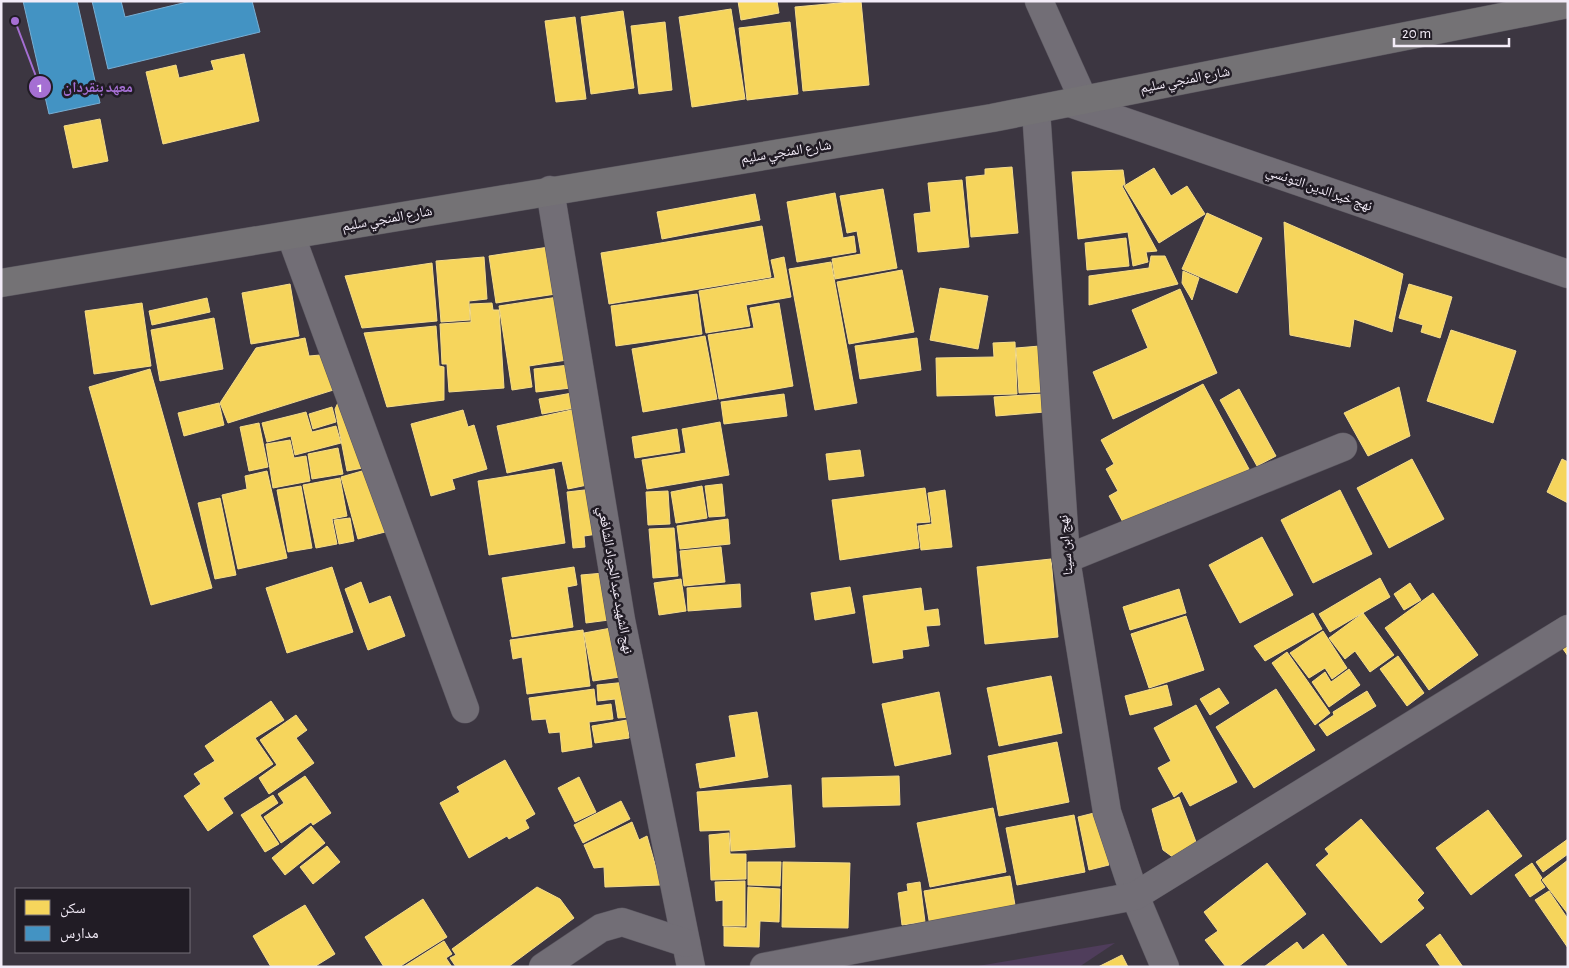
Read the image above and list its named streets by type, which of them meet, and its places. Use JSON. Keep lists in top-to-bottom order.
{
  "streets": {
    "street": [
      "شارع المنجي سليم",
      "نهج خير الدين التونسي",
      "نهج ابن سينا",
      "نهج الشهيد عبد الجواد الشافعي"
    ]
  },
  "crossings": [
    ["شارع المنجي سليم", "نهج خير الدين التونسي"],
    ["شارع المنجي سليم", "نهج ابن سينا"],
    ["شارع المنجي سليم", "نهج الشهيد عبد الجواد الشافعي"]
  ],
  "places": ["معهد بنقردان"],
  "legend": ["سكن", "مدارس"],
  "scale_bar": "20 m"
}
